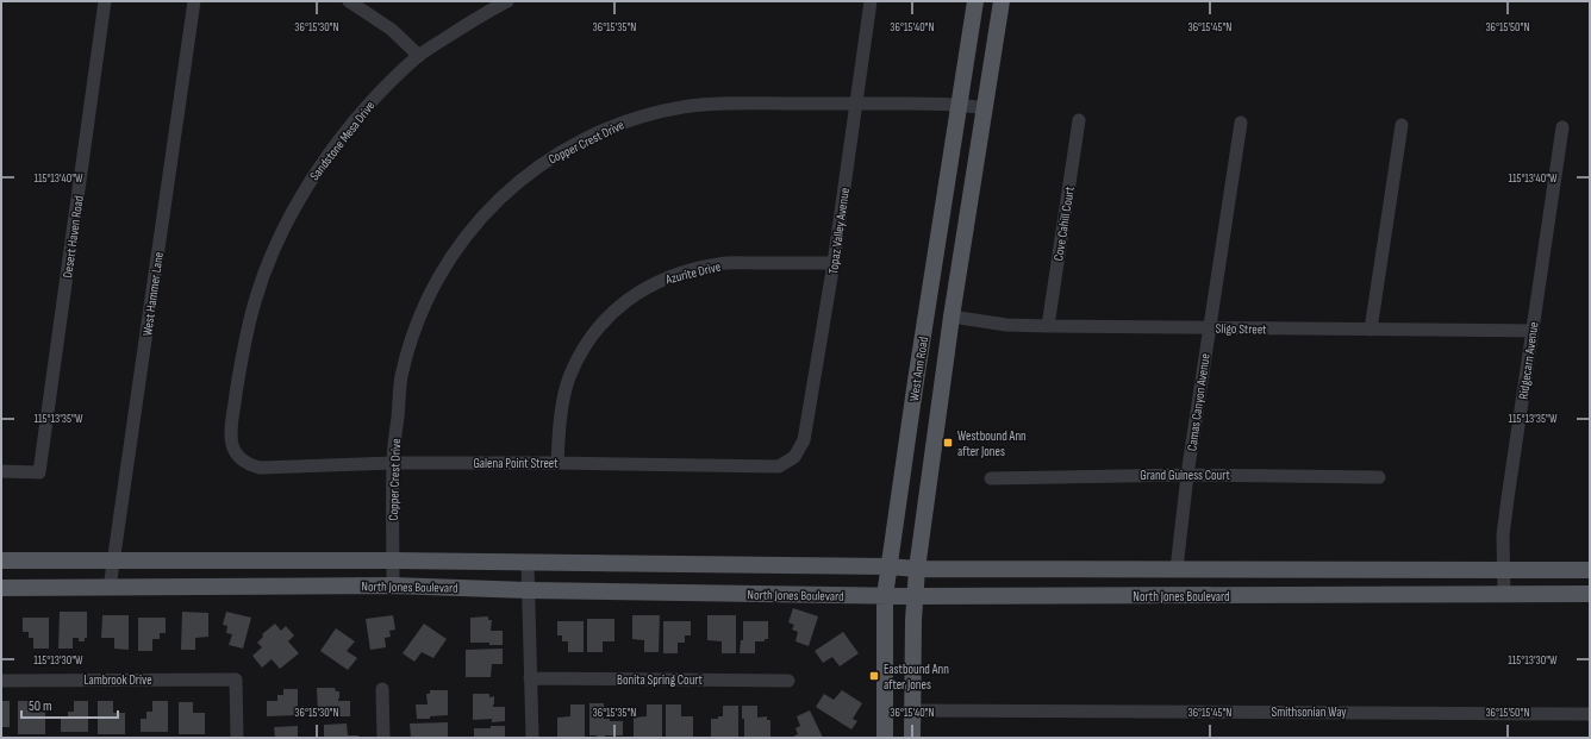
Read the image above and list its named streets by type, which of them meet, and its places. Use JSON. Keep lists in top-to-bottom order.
{
  "streets": {
    "main road": ["West Ann Road", "North Jones Boulevard"],
    "street": [
      "Sandstone Mesa Drive",
      "Copper Crest Drive",
      "Cove Cahill Court",
      "Topaz Valley Avenue",
      "Desert Haven Road",
      "Azurite Drive",
      "West Hammer Lane",
      "Sligo Street",
      "Ridgecarn Avenue",
      "Camas Canyon Avenue",
      "Galena Point Street",
      "Grand Guiness Court",
      "Lambrook Drive",
      "Bonita Spring Court",
      "Smithsonian Way"
    ]
  },
  "crossings": [
    ["Sandstone Mesa Drive", "Galena Point Street"],
    ["Copper Crest Drive", "Topaz Valley Avenue"],
    ["Copper Crest Drive", "West Ann Road"],
    ["Copper Crest Drive", "Galena Point Street"],
    ["Copper Crest Drive", "North Jones Boulevard"],
    ["Cove Cahill Court", "Sligo Street"],
    ["Topaz Valley Avenue", "Azurite Drive"],
    ["Topaz Valley Avenue", "Galena Point Street"],
    ["Azurite Drive", "Galena Point Street"],
    ["West Hammer Lane", "North Jones Boulevard"],
    ["Sligo Street", "Ridgecarn Avenue"],
    ["Sligo Street", "West Ann Road"],
    ["Sligo Street", "Camas Canyon Avenue"],
    ["Ridgecarn Avenue", "North Jones Boulevard"],
    ["West Ann Road", "North Jones Boulevard"],
    ["West Ann Road", "Smithsonian Way"],
    ["Camas Canyon Avenue", "Grand Guiness Court"],
    ["Camas Canyon Avenue", "North Jones Boulevard"]
  ],
  "places": {
    "transit": ["Westbound Ann after Jones", "Eastbound Ann after Jones"]
  },
  "scale_bar": "50 m",
  "coordinates": [
    "36°15'30\"N",
    "36°15'35\"N",
    "36°15'40\"N",
    "36°15'45\"N",
    "36°15'50\"N",
    "115°13'40\"W",
    "115°13'35\"W",
    "115°13'30\"W"
  ]
}
